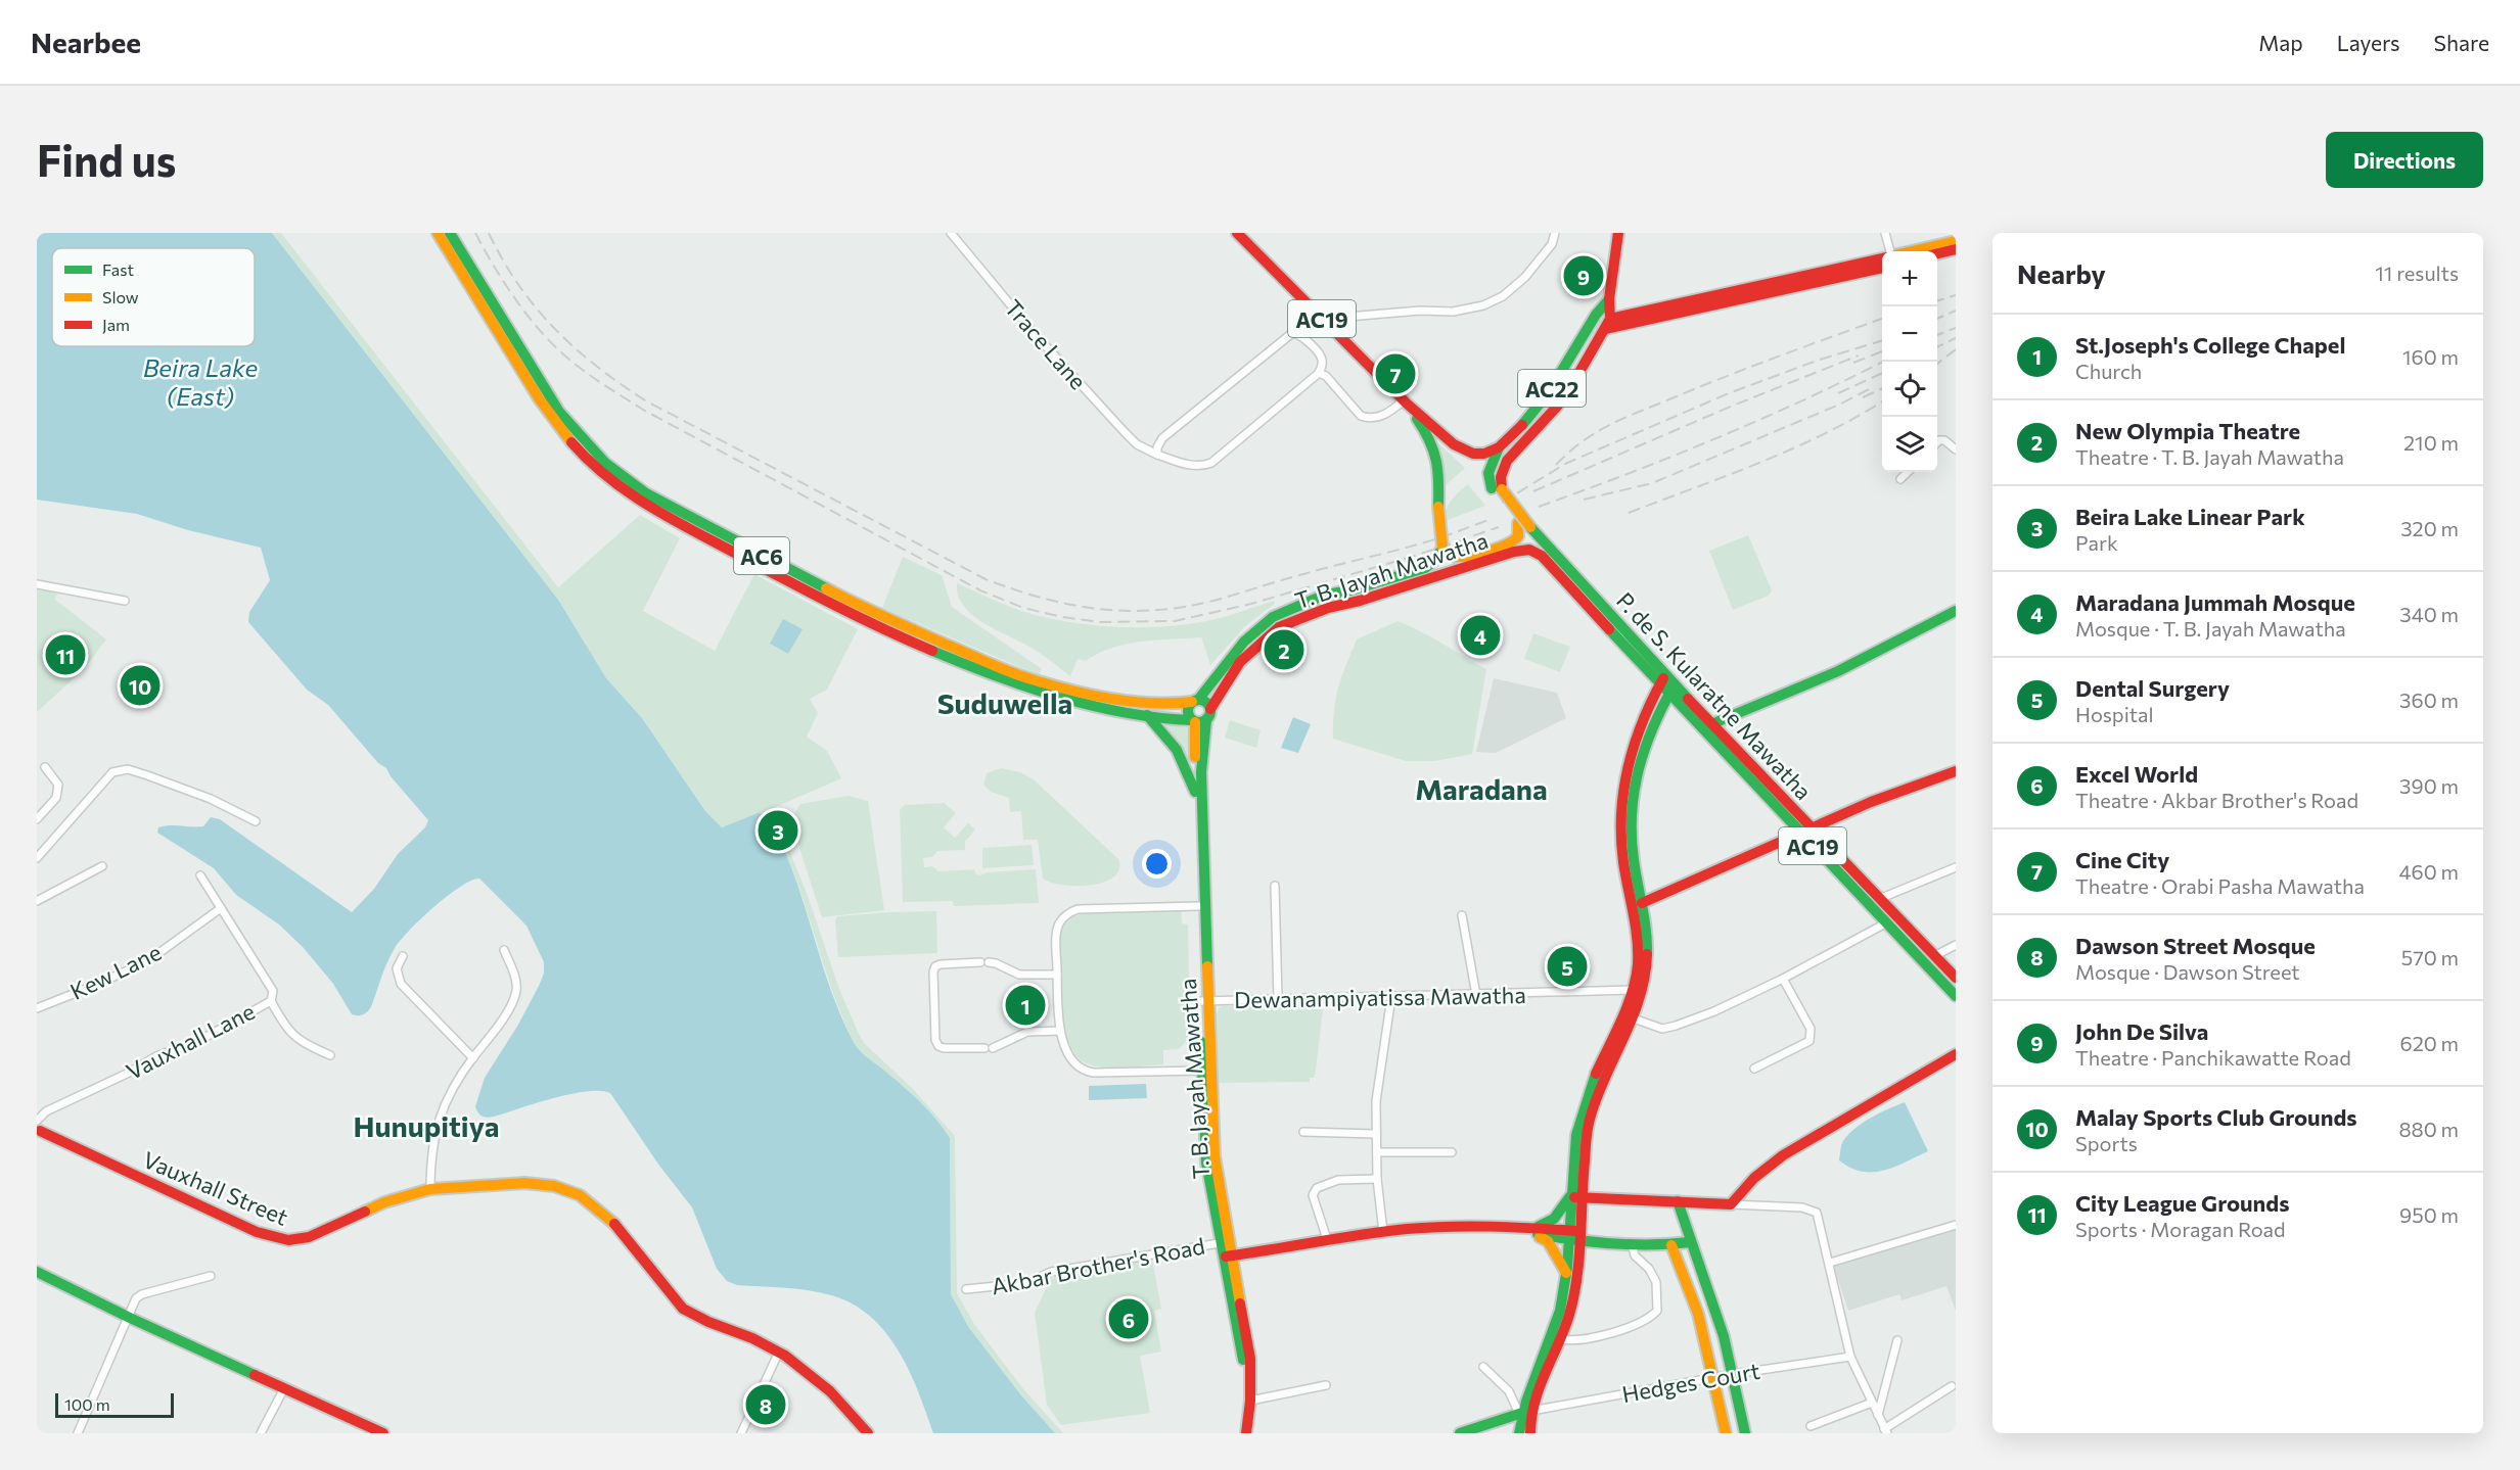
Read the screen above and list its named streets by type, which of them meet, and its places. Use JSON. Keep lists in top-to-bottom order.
{
  "streets": {
    "main road": [
      "AC19",
      "AC22",
      "AC6",
      "T. B. Jayah Mawatha",
      "P. de S. Kularatne Mawatha",
      "Vauxhall Street"
    ],
    "street": [
      "Trace Lane",
      "Kew Lane",
      "Dewanampiyatissa Mawatha",
      "Vauxhall Lane",
      "Akbar Brother's Road",
      "Hedges Court"
    ]
  },
  "crossings": [
    ["AC22", "P. de S. Kularatne Mawatha"],
    ["AC6", "T. B. Jayah Mawatha"],
    ["T. B. Jayah Mawatha", "P. de S. Kularatne Mawatha"],
    ["T. B. Jayah Mawatha", "Dewanampiyatissa Mawatha"],
    ["T. B. Jayah Mawatha", "Akbar Brother's Road"],
    ["Vauxhall Lane", "Vauxhall Street"]
  ],
  "districts": ["Suduwella", "Maradana", "Hunupitiya"],
  "water": ["Beira Lake (East)"],
  "legend": ["Fast", "Slow", "Jam"],
  "scale_bar": "100 m",
  "page": {
    "header": "Nearbee",
    "nav": ["Map", "Layers", "Share"],
    "buttons": "Directions",
    "title": "Find us",
    "heading": ["Nearby", "11 results"],
    "map_buttons": ["+", "−"],
    "pins": [
      "9",
      "7",
      "4",
      "2",
      "11",
      "10",
      "3",
      "5",
      "1",
      "6",
      "8"
    ],
    "list": [
      {
        "mark": "1",
        "name": "St.Joseph's College Chapel",
        "note": "Church",
        "value": "160 m"
      },
      {
        "mark": "2",
        "name": "New Olympia Theatre",
        "note": "Theatre · T. B. Jayah Mawatha",
        "value": "210 m"
      },
      {
        "mark": "3",
        "name": "Beira Lake Linear Park",
        "note": "Park",
        "value": "320 m"
      },
      {
        "mark": "4",
        "name": "Maradana Jummah Mosque",
        "note": "Mosque · T. B. Jayah Mawatha",
        "value": "340 m"
      },
      {
        "mark": "5",
        "name": "Dental Surgery",
        "note": "Hospital",
        "value": "360 m"
      },
      {
        "mark": "6",
        "name": "Excel World",
        "note": "Theatre · Akbar Brother's Road",
        "value": "390 m"
      },
      {
        "mark": "7",
        "name": "Cine City",
        "note": "Theatre · Orabi Pasha Mawatha",
        "value": "460 m"
      },
      {
        "mark": "8",
        "name": "Dawson Street Mosque",
        "note": "Mosque · Dawson Street",
        "value": "570 m"
      },
      {
        "mark": "9",
        "name": "John De Silva",
        "note": "Theatre · Panchikawatte Road",
        "value": "620 m"
      },
      {
        "mark": "10",
        "name": "Malay Sports Club Grounds",
        "note": "Sports",
        "value": "880 m"
      },
      {
        "mark": "11",
        "name": "City League Grounds",
        "note": "Sports · Moragan Road",
        "value": "950 m"
      }
    ],
    "scale": "100 m"
  }
}
